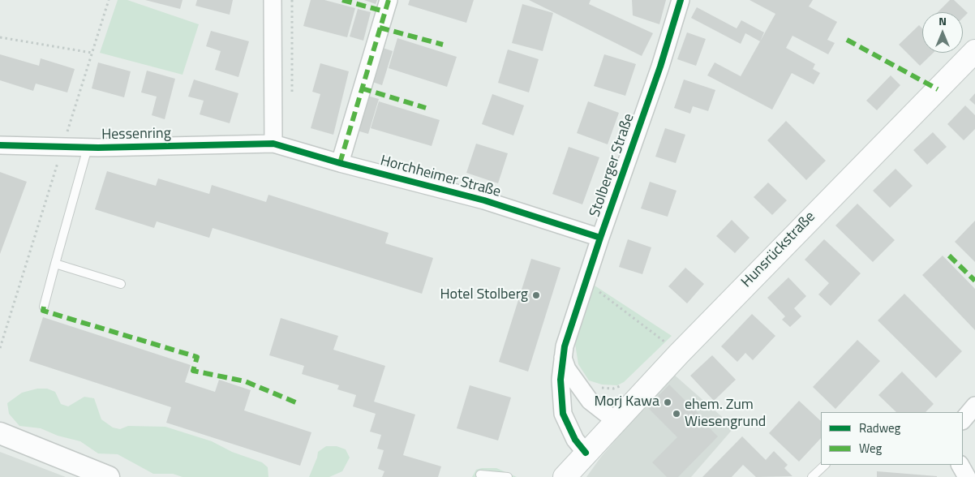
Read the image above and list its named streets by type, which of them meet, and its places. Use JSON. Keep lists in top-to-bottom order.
{
  "streets": {
    "main road": ["Hunsrückstraße"],
    "street": ["Hessenring", "Stolberger Straße", "Horchheimer Straße"]
  },
  "crossings": [
    ["Hessenring", "Horchheimer Straße"],
    ["Stolberger Straße", "Horchheimer Straße"],
    ["Stolberger Straße", "Hunsrückstraße"]
  ],
  "places": ["Hotel Stolberg", "Morj Kawa", "ehem. Zum Wiesengrund"],
  "legend": ["Radweg", "Weg"],
  "north": "top"
}
